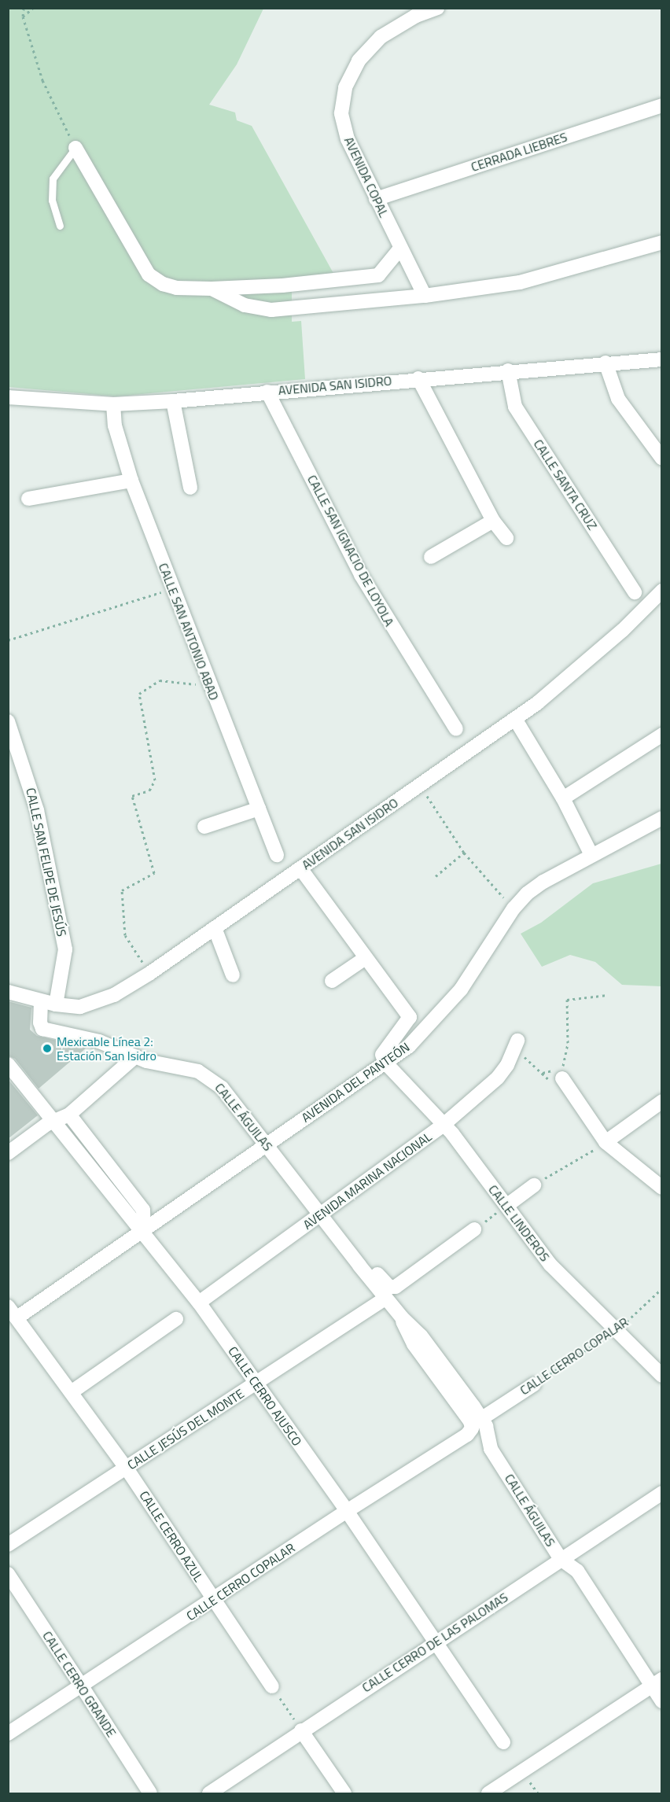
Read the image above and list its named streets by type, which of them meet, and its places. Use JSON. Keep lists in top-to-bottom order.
{
  "streets": {
    "street": [
      "CERRADA LIEBRES",
      "AVENIDA COPAL",
      "AVENIDA SAN ISIDRO",
      "CALLE SANTA CRUZ",
      "CALLE SAN IGNACIO DE LOYOLA",
      "CALLE SAN ANTONIO ABAD",
      "CALLE SAN FELIPE DE JESÚS",
      "AVENIDA DEL PANTEÓN",
      "CALLE ÁGUILAS",
      "AVENIDA MARINA NACIONAL",
      "CALLE LINDEROS",
      "CALLE CERRO COPALAR",
      "CALLE CERRO AJUSCO",
      "CALLE JESÚS DEL MONTE",
      "CALLE CERRO AZUL",
      "CALLE CERRO DE LAS PALOMAS",
      "CALLE CERRO GRANDE"
    ]
  },
  "crossings": [
    ["CERRADA LIEBRES", "AVENIDA COPAL"],
    ["AVENIDA SAN ISIDRO", "CALLE SANTA CRUZ"],
    ["AVENIDA SAN ISIDRO", "CALLE SAN IGNACIO DE LOYOLA"],
    ["AVENIDA SAN ISIDRO", "CALLE SAN ANTONIO ABAD"],
    ["AVENIDA SAN ISIDRO", "CALLE SAN FELIPE DE JESÚS"],
    ["AVENIDA SAN ISIDRO", "CALLE ÁGUILAS"],
    ["AVENIDA DEL PANTEÓN", "CALLE ÁGUILAS"],
    ["AVENIDA DEL PANTEÓN", "CALLE LINDEROS"],
    ["AVENIDA DEL PANTEÓN", "CALLE CERRO AJUSCO"],
    ["AVENIDA DEL PANTEÓN", "CALLE CERRO AZUL"],
    ["CALLE ÁGUILAS", "AVENIDA MARINA NACIONAL"],
    ["CALLE ÁGUILAS", "CALLE CERRO COPALAR"],
    ["CALLE ÁGUILAS", "CALLE JESÚS DEL MONTE"],
    ["CALLE ÁGUILAS", "CALLE CERRO DE LAS PALOMAS"],
    ["AVENIDA MARINA NACIONAL", "CALLE LINDEROS"],
    ["AVENIDA MARINA NACIONAL", "CALLE CERRO AJUSCO"],
    ["CALLE LINDEROS", "CALLE CERRO COPALAR"],
    ["CALLE CERRO COPALAR", "CALLE CERRO AJUSCO"],
    ["CALLE CERRO COPALAR", "CALLE CERRO AZUL"],
    ["CALLE CERRO COPALAR", "CALLE CERRO GRANDE"],
    ["CALLE CERRO AJUSCO", "CALLE JESÚS DEL MONTE"],
    ["CALLE CERRO AJUSCO", "CALLE CERRO DE LAS PALOMAS"],
    ["CALLE JESÚS DEL MONTE", "CALLE CERRO AZUL"]
  ],
  "places": ["Mexicable Línea 2: Estación San Isidro"]
}
